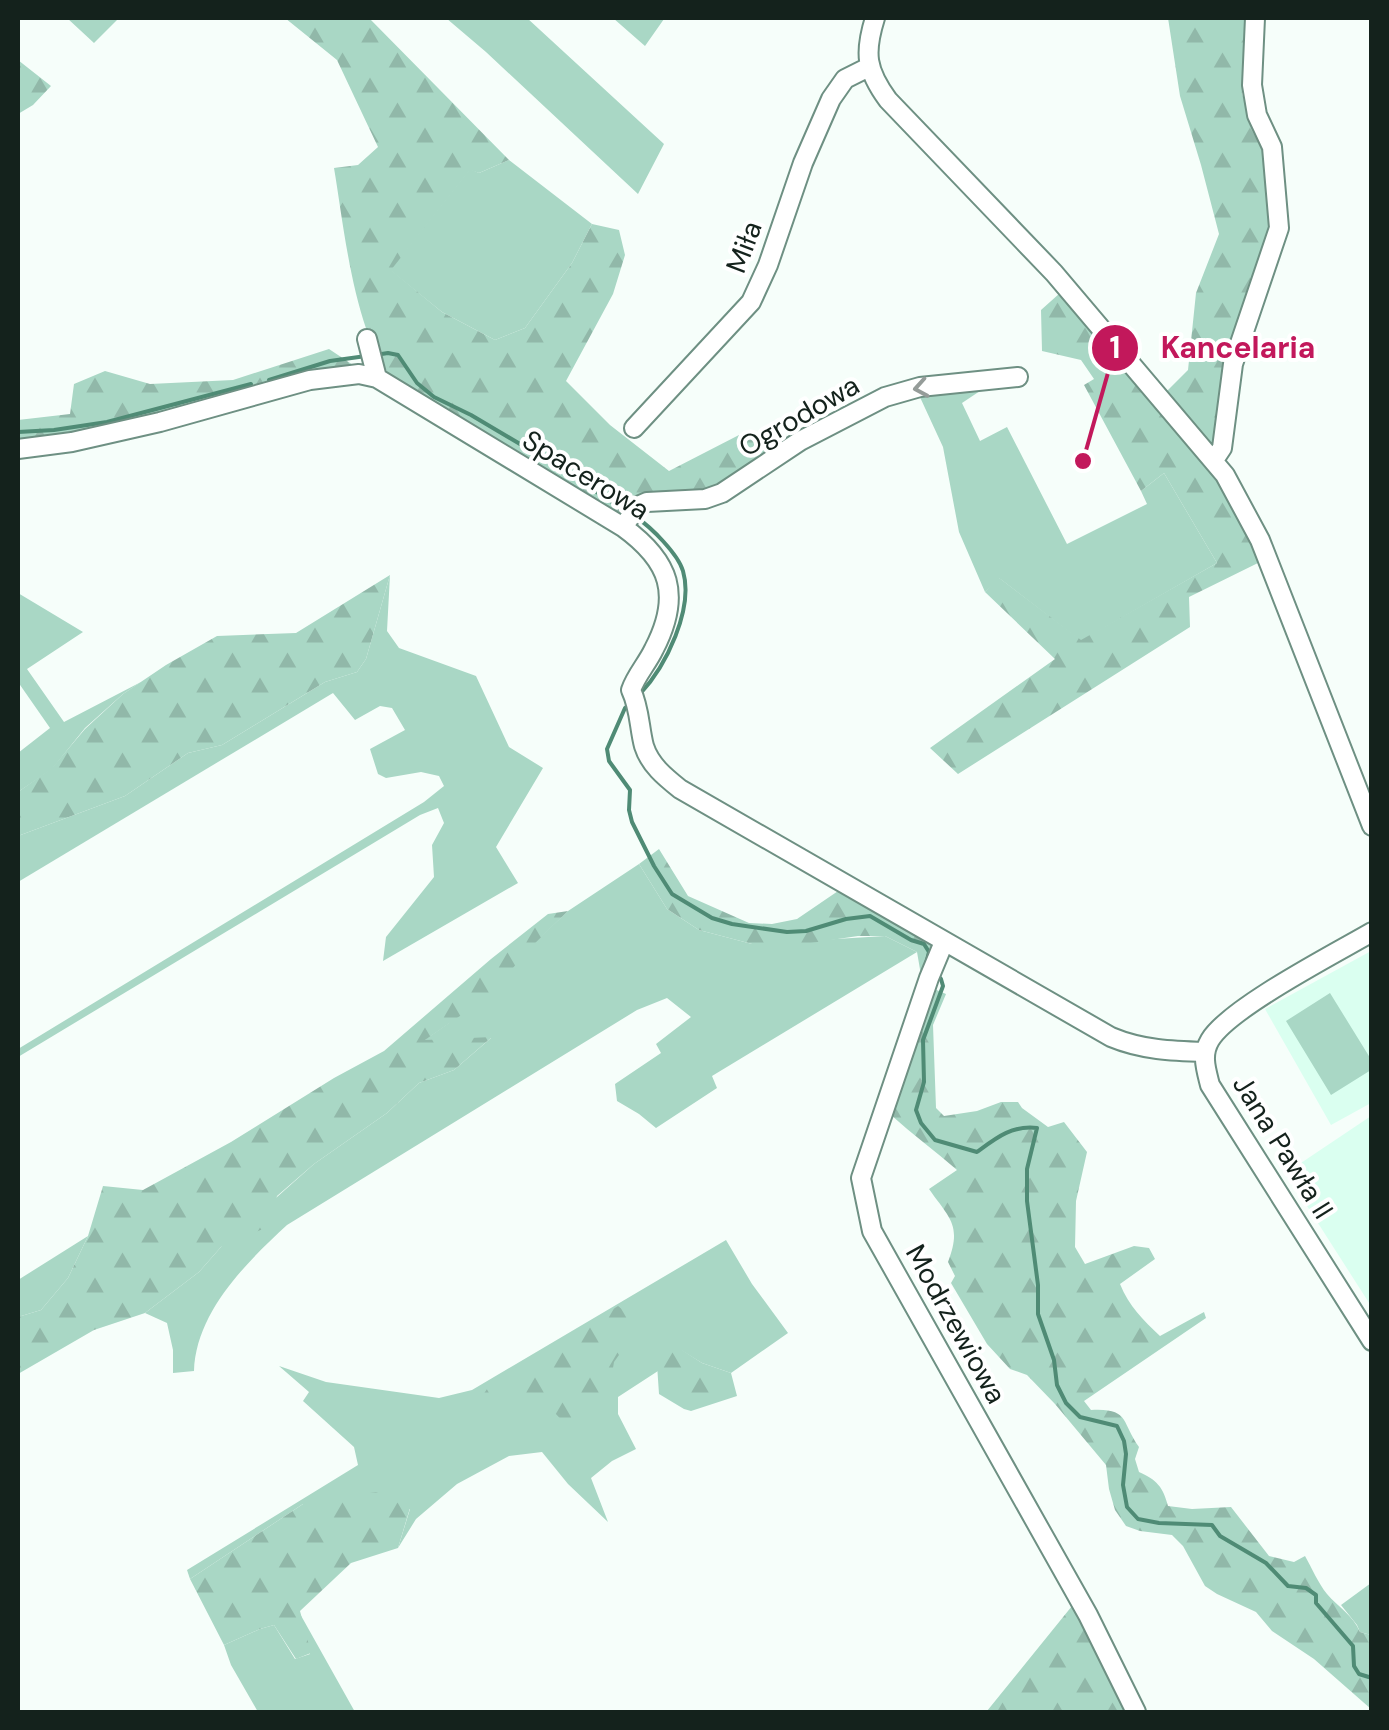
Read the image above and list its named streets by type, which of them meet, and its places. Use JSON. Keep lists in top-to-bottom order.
{
  "streets": {
    "street": [
      "Miła",
      "Ogrodowa",
      "Spacerowa",
      "Jana Pawła II",
      "Modrzewiowa"
    ]
  },
  "crossings": [
    ["Ogrodowa", "Spacerowa"],
    ["Spacerowa", "Jana Pawła II"],
    ["Spacerowa", "Modrzewiowa"]
  ],
  "one_way": ["Ogrodowa"],
  "places": ["Kancelaria"]
}
